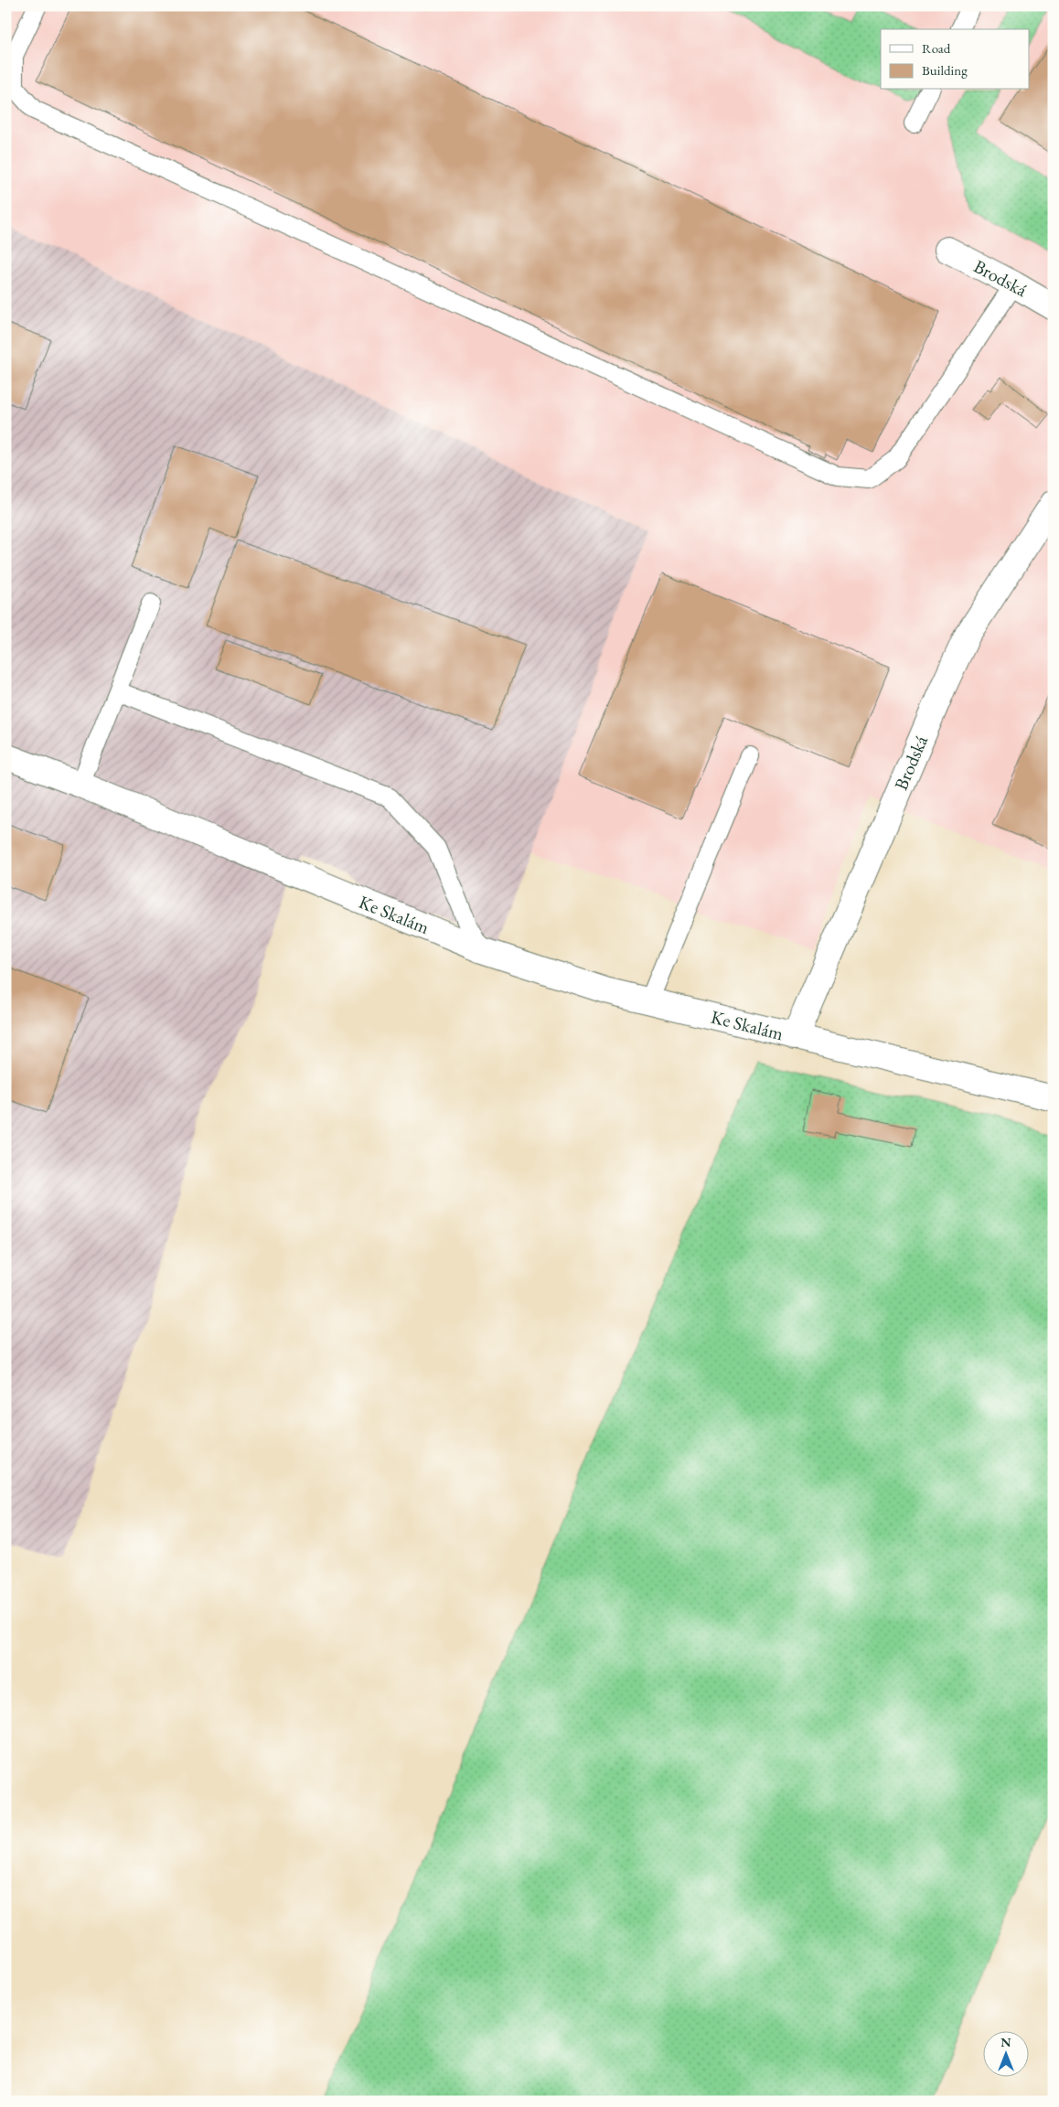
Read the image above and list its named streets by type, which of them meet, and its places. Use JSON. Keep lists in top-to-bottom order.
{
  "streets": {
    "street": ["Brodská", "Ke Skalám"]
  },
  "crossings": [
    ["Brodská", "Ke Skalám"]
  ],
  "legend": ["Road", "Building"],
  "north": "top"
}
